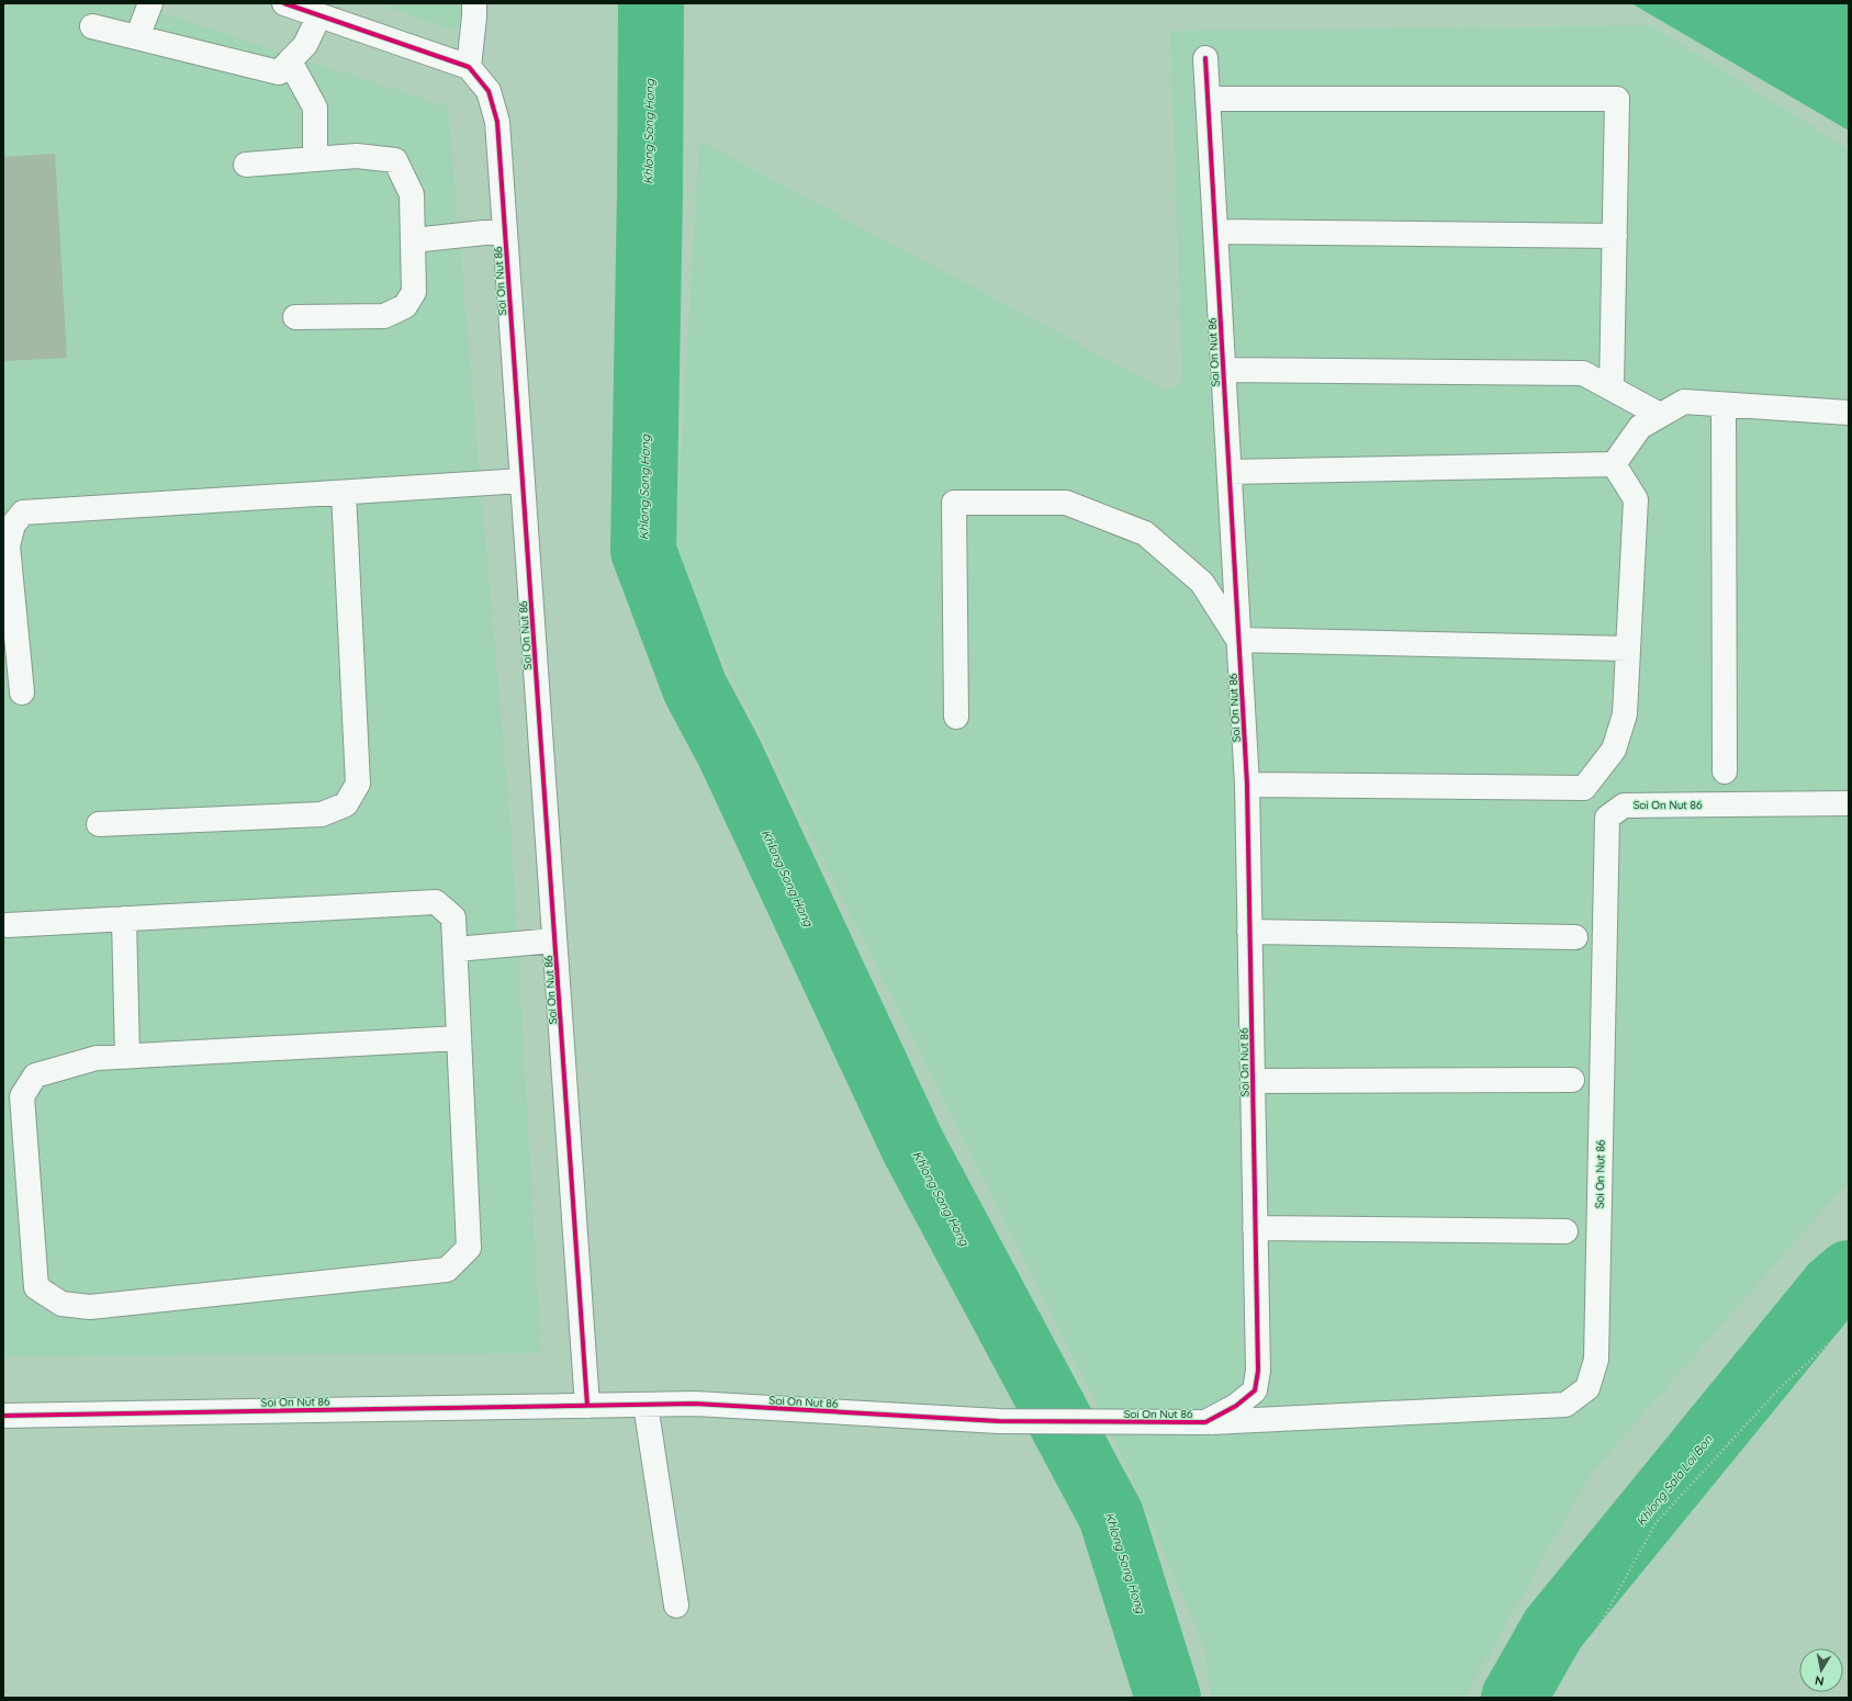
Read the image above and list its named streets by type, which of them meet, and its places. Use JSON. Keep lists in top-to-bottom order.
{
  "streets": {
    "street": ["Soi On Nut 86"]
  },
  "water": ["Khlong Song Hong", "Khlong Sala Loi Bon"],
  "north": "bottom"
}
